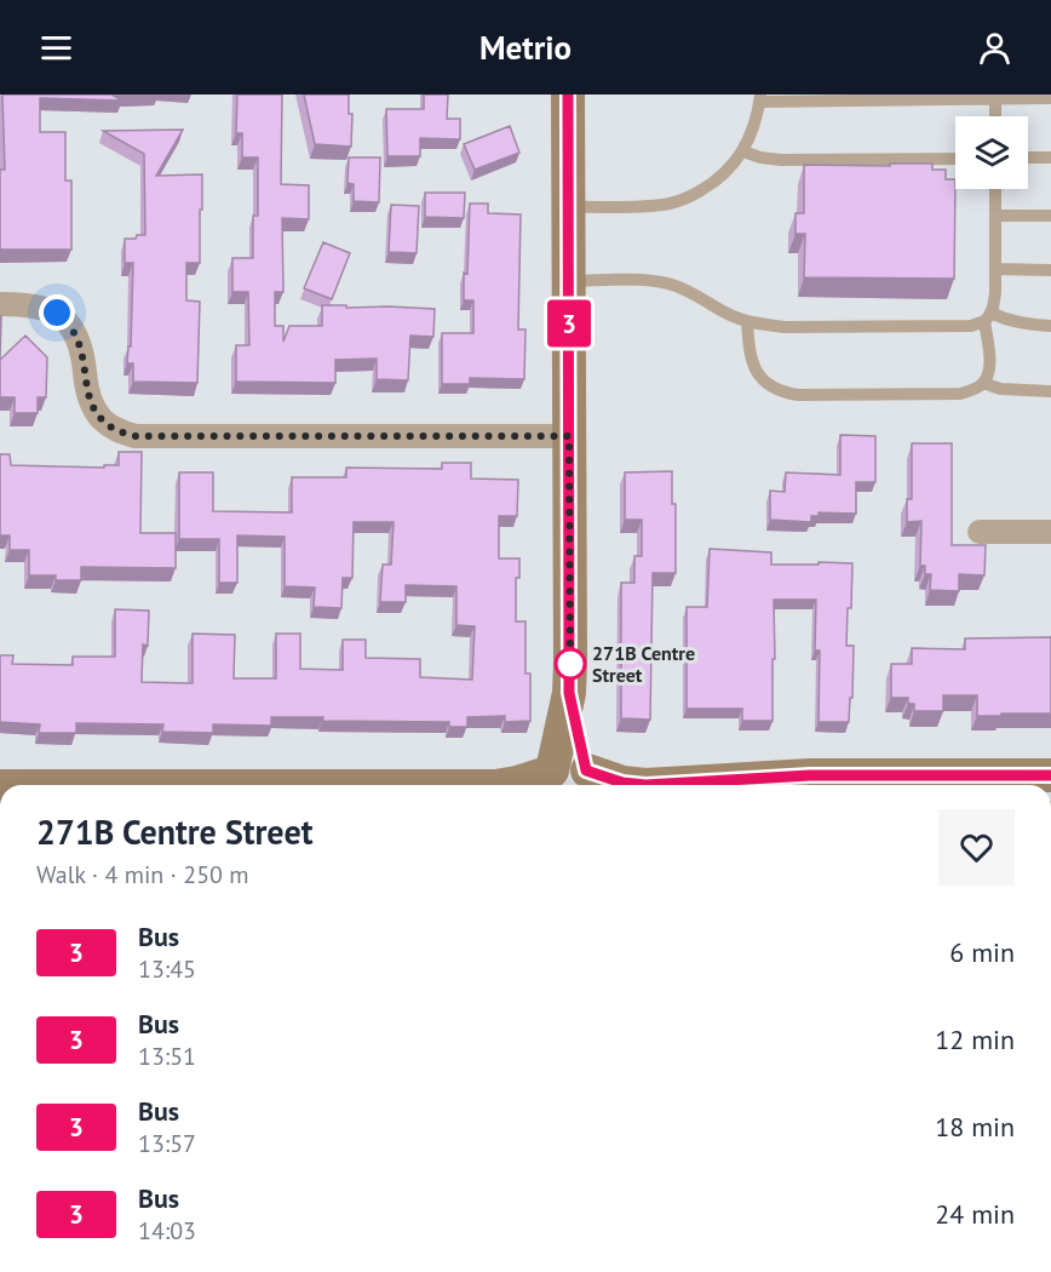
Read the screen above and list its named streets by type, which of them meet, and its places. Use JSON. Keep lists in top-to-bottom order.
{
  "places": ["271B Centre Street"],
  "lines": ["bus line 3"],
  "page": {
    "header": "Metrio",
    "on_map": "3",
    "heading": ["271B Centre Street", "Walk · 4 min · 250 m"],
    "list": [
      {
        "mark": "3",
        "name": "Bus",
        "note": "13:45",
        "value": "6 min"
      },
      {
        "mark": "3",
        "name": "Bus",
        "note": "13:51",
        "value": "12 min"
      },
      {
        "mark": "3",
        "name": "Bus",
        "note": "13:57",
        "value": "18 min"
      },
      {
        "mark": "3",
        "name": "Bus",
        "note": "14:03",
        "value": "24 min"
      }
    ]
  }
}
